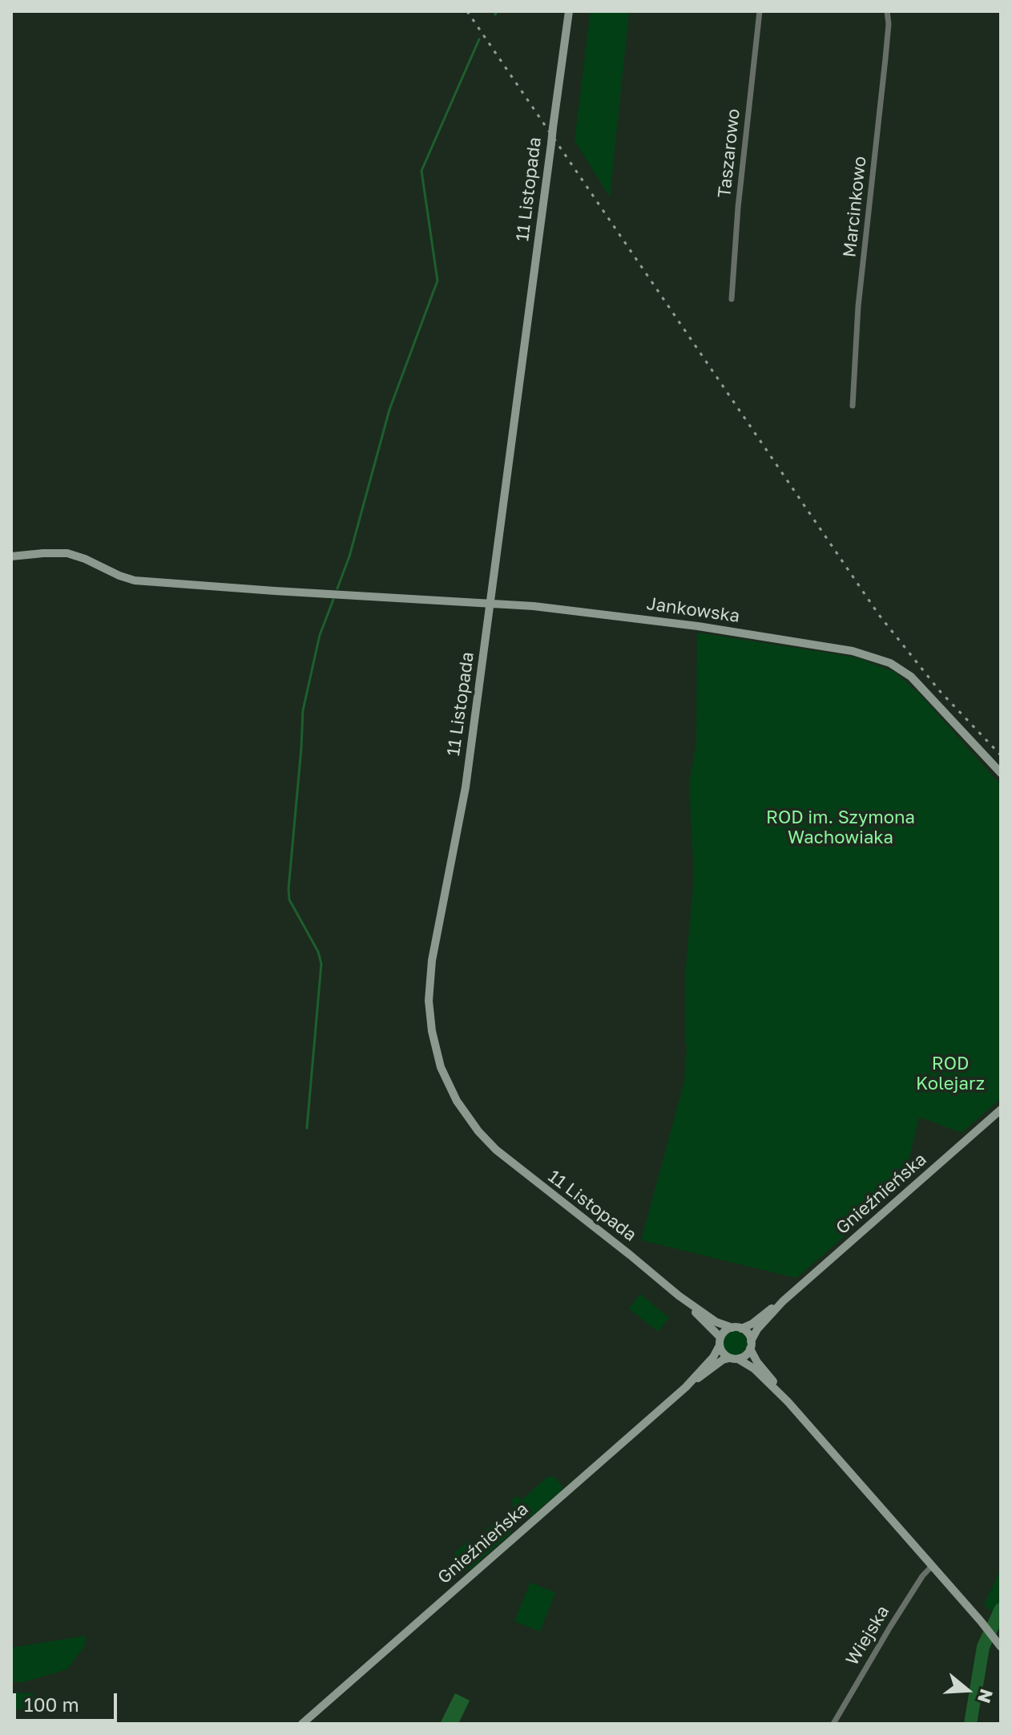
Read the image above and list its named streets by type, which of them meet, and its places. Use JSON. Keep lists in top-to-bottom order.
{
  "streets": {
    "main road": ["11 Listopada", "Jankowska", "Gnieźnieńska"],
    "street": ["Taszarowo", "Marcinkowo", "Wiejska"]
  },
  "crossings": [
    ["11 Listopada", "Jankowska"],
    ["11 Listopada", "Gnieźnieńska"]
  ],
  "parks": ["ROD im. Szymona Wachowiaka", "ROD Kolejarz"],
  "scale_bar": "100 m",
  "north": "right"
}
